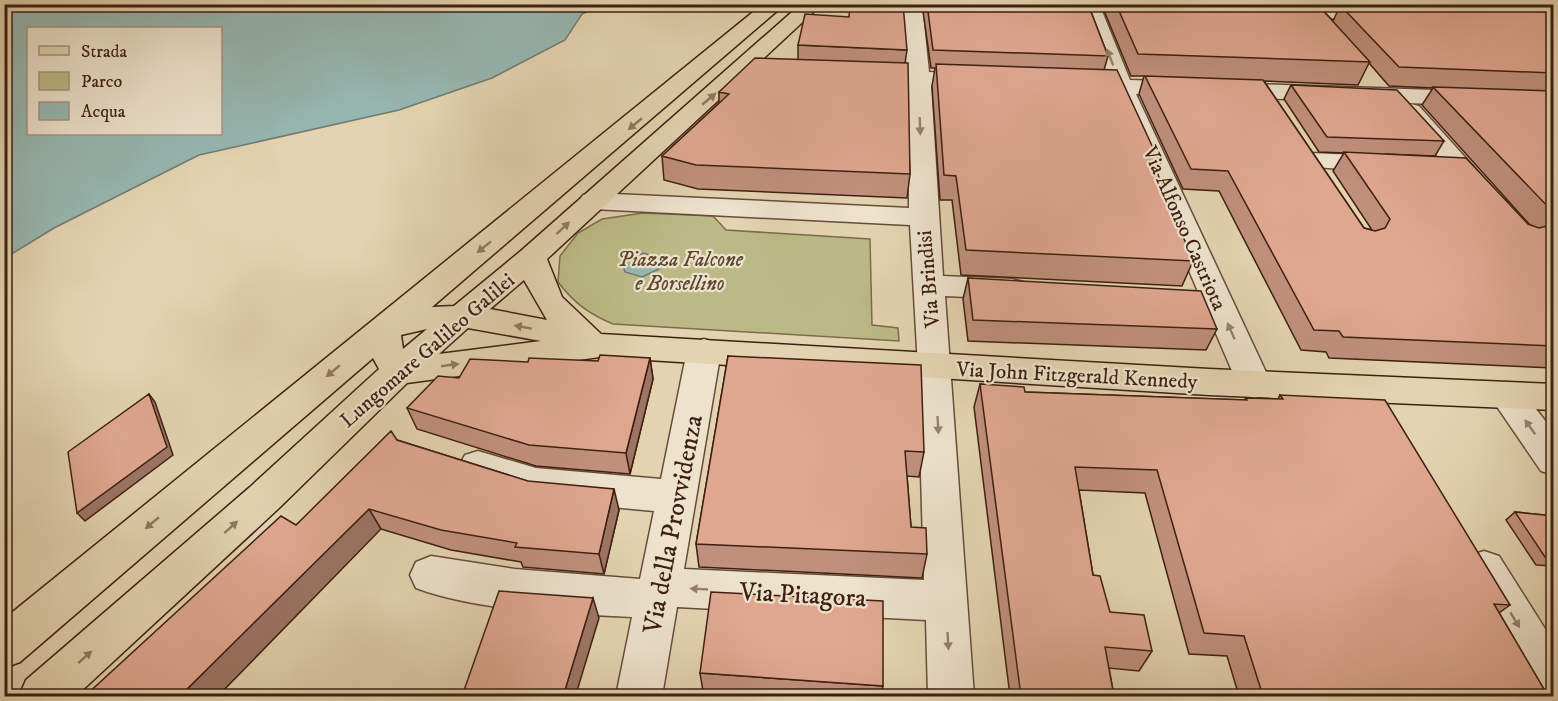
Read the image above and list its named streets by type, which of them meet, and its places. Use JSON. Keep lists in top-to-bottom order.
{
  "streets": {
    "main road": ["Lungomare Galileo Galilei", "Via John Fitzgerald Kennedy"],
    "street": [
      "Via Alfonso Castriota",
      "Via Brindisi",
      "Via della Provvidenza",
      "Via Pitagora"
    ]
  },
  "crossings": [
    ["Via Alfonso Castriota", "Via John Fitzgerald Kennedy"],
    ["Via Brindisi", "Via John Fitzgerald Kennedy"],
    ["Via Brindisi", "Via Pitagora"],
    ["Via John Fitzgerald Kennedy", "Via della Provvidenza"],
    ["Via della Provvidenza", "Via Pitagora"]
  ],
  "one_way": ["Via Alfonso Castriota", "Via Brindisi", "Via Pitagora"],
  "parks": ["Piazza Falcone e Borsellino"],
  "legend": ["Strada", "Parco", "Acqua"]
}
